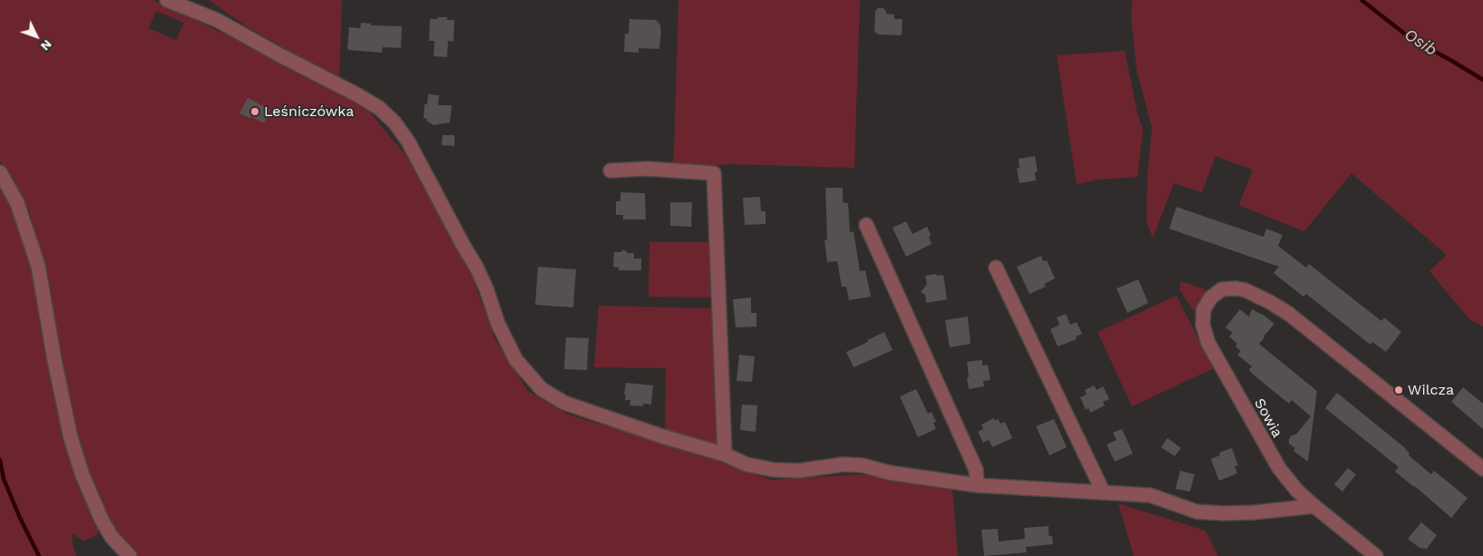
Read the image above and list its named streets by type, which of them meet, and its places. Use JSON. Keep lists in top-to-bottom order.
{
  "streets": {
    "street": ["Sowia"]
  },
  "water": ["Osib"],
  "places": ["Leśniczówka", "Wilcza"],
  "north": "bottom right"
}
